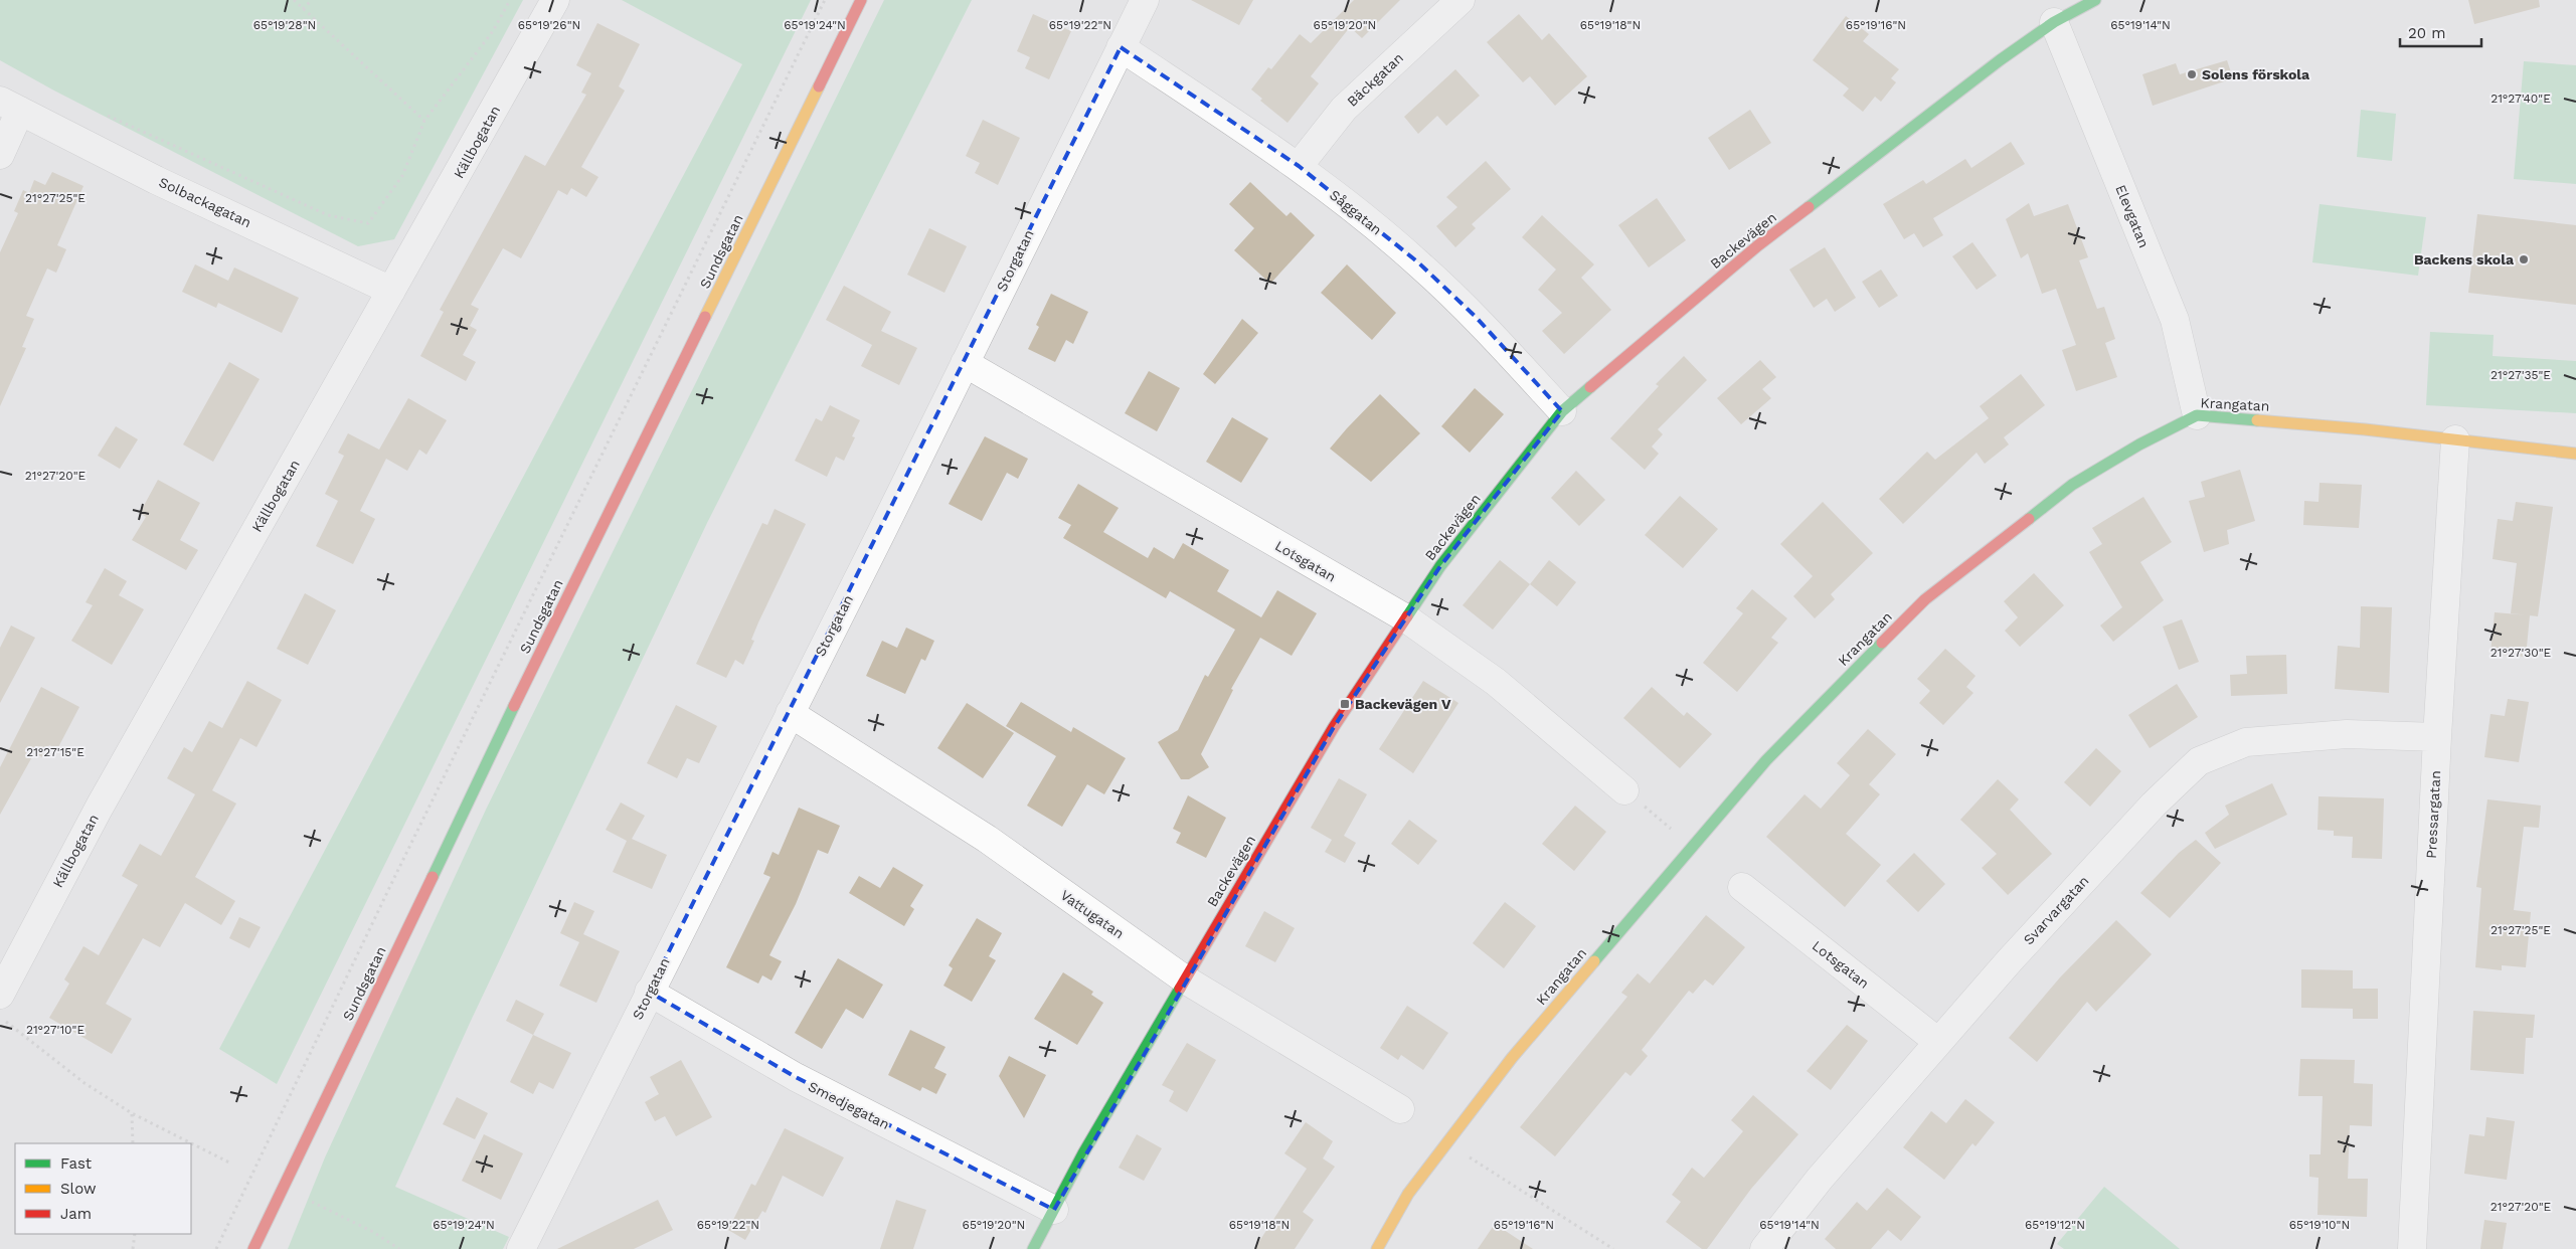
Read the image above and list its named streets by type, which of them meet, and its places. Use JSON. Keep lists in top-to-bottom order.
{
  "streets": {
    "street": [
      "Bäckgatan",
      "Källbogatan",
      "Solbackagatan",
      "Såggatan",
      "Elevgatan",
      "Backevägen",
      "Sundsgatan",
      "Storgatan",
      "Krangatan",
      "Lotsgatan",
      "Pressargatan",
      "Svarvargatan",
      "Vattugatan",
      "Smedjegatan"
    ]
  },
  "crossings": [
    ["Bäckgatan", "Såggatan"],
    ["Källbogatan", "Solbackagatan"],
    ["Såggatan", "Backevägen"],
    ["Såggatan", "Storgatan"],
    ["Elevgatan", "Backevägen"],
    ["Elevgatan", "Krangatan"],
    ["Backevägen", "Lotsgatan"],
    ["Backevägen", "Vattugatan"],
    ["Backevägen", "Smedjegatan"],
    ["Storgatan", "Lotsgatan"],
    ["Storgatan", "Vattugatan"],
    ["Storgatan", "Smedjegatan"],
    ["Krangatan", "Pressargatan"],
    ["Lotsgatan", "Svarvargatan"],
    ["Pressargatan", "Svarvargatan"]
  ],
  "places": {
    "other": ["Solens förskola", "Backens skola"],
    "transit": ["Backevägen V"]
  },
  "legend": ["Fast", "Slow", "Jam"],
  "scale_bar": "20 m",
  "coordinates": [
    "65°19'28\"N",
    "65°19'26\"N",
    "65°19'24\"N",
    "65°19'22\"N",
    "65°19'20\"N",
    "65°19'18\"N",
    "65°19'16\"N",
    "65°19'14\"N",
    "21°27'40\"E",
    "21°27'25\"E",
    "21°27'35\"E",
    "21°27'20\"E",
    "21°27'30\"E",
    "21°27'15\"E",
    "21°27'10\"E",
    "65°19'12\"N",
    "65°19'10\"N"
  ]
}
